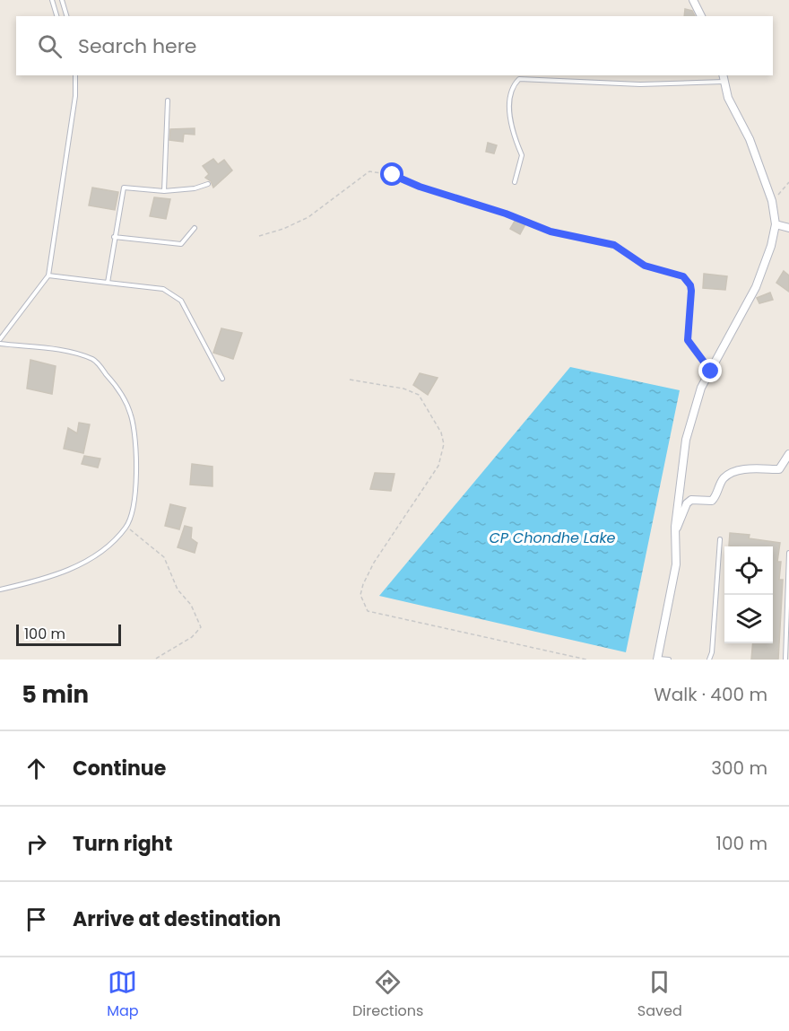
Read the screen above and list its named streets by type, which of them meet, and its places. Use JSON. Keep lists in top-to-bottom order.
{
  "water": ["CP Chondhe Lake"],
  "scale_bar": "100 m",
  "page": {
    "search": "Search here",
    "scale": "100 m",
    "heading": ["5 min", "Walk · 400 m"],
    "list": [
      ["Continue", "300 m"],
      ["Turn right", "100 m"],
      "Arrive at destination"
    ],
    "nav": ["Map", "Directions", "Saved"]
  }
}
